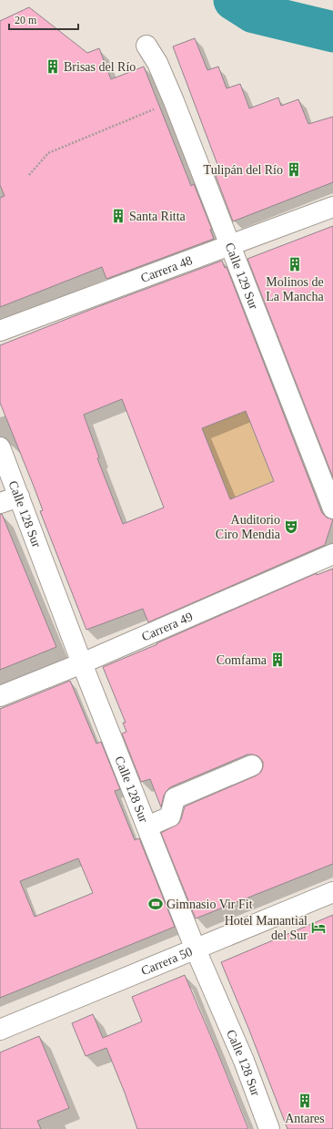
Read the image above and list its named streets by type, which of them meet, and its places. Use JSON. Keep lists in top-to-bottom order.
{
  "streets": {
    "main road": [
      "Carrera 48",
      "Calle 129 Sur",
      "Calle 128 Sur",
      "Carrera 49",
      "Carrera 50"
    ]
  },
  "crossings": [
    ["Carrera 48", "Calle 129 Sur"],
    ["Calle 128 Sur", "Carrera 49"],
    ["Calle 128 Sur", "Carrera 50"]
  ],
  "places": {
    "building": [
      "Brisas del Río",
      "Tulipán del Río",
      "Santa Ritta",
      "Molinos de La Mancha",
      "Comfama",
      "Antares"
    ],
    "theatre": ["Auditorio Ciro Mendia"],
    "sports": ["Gimnasio Vir Fit"],
    "hotel": ["Hotel Manantial del Sur"]
  },
  "scale_bar": "20 m"
}
